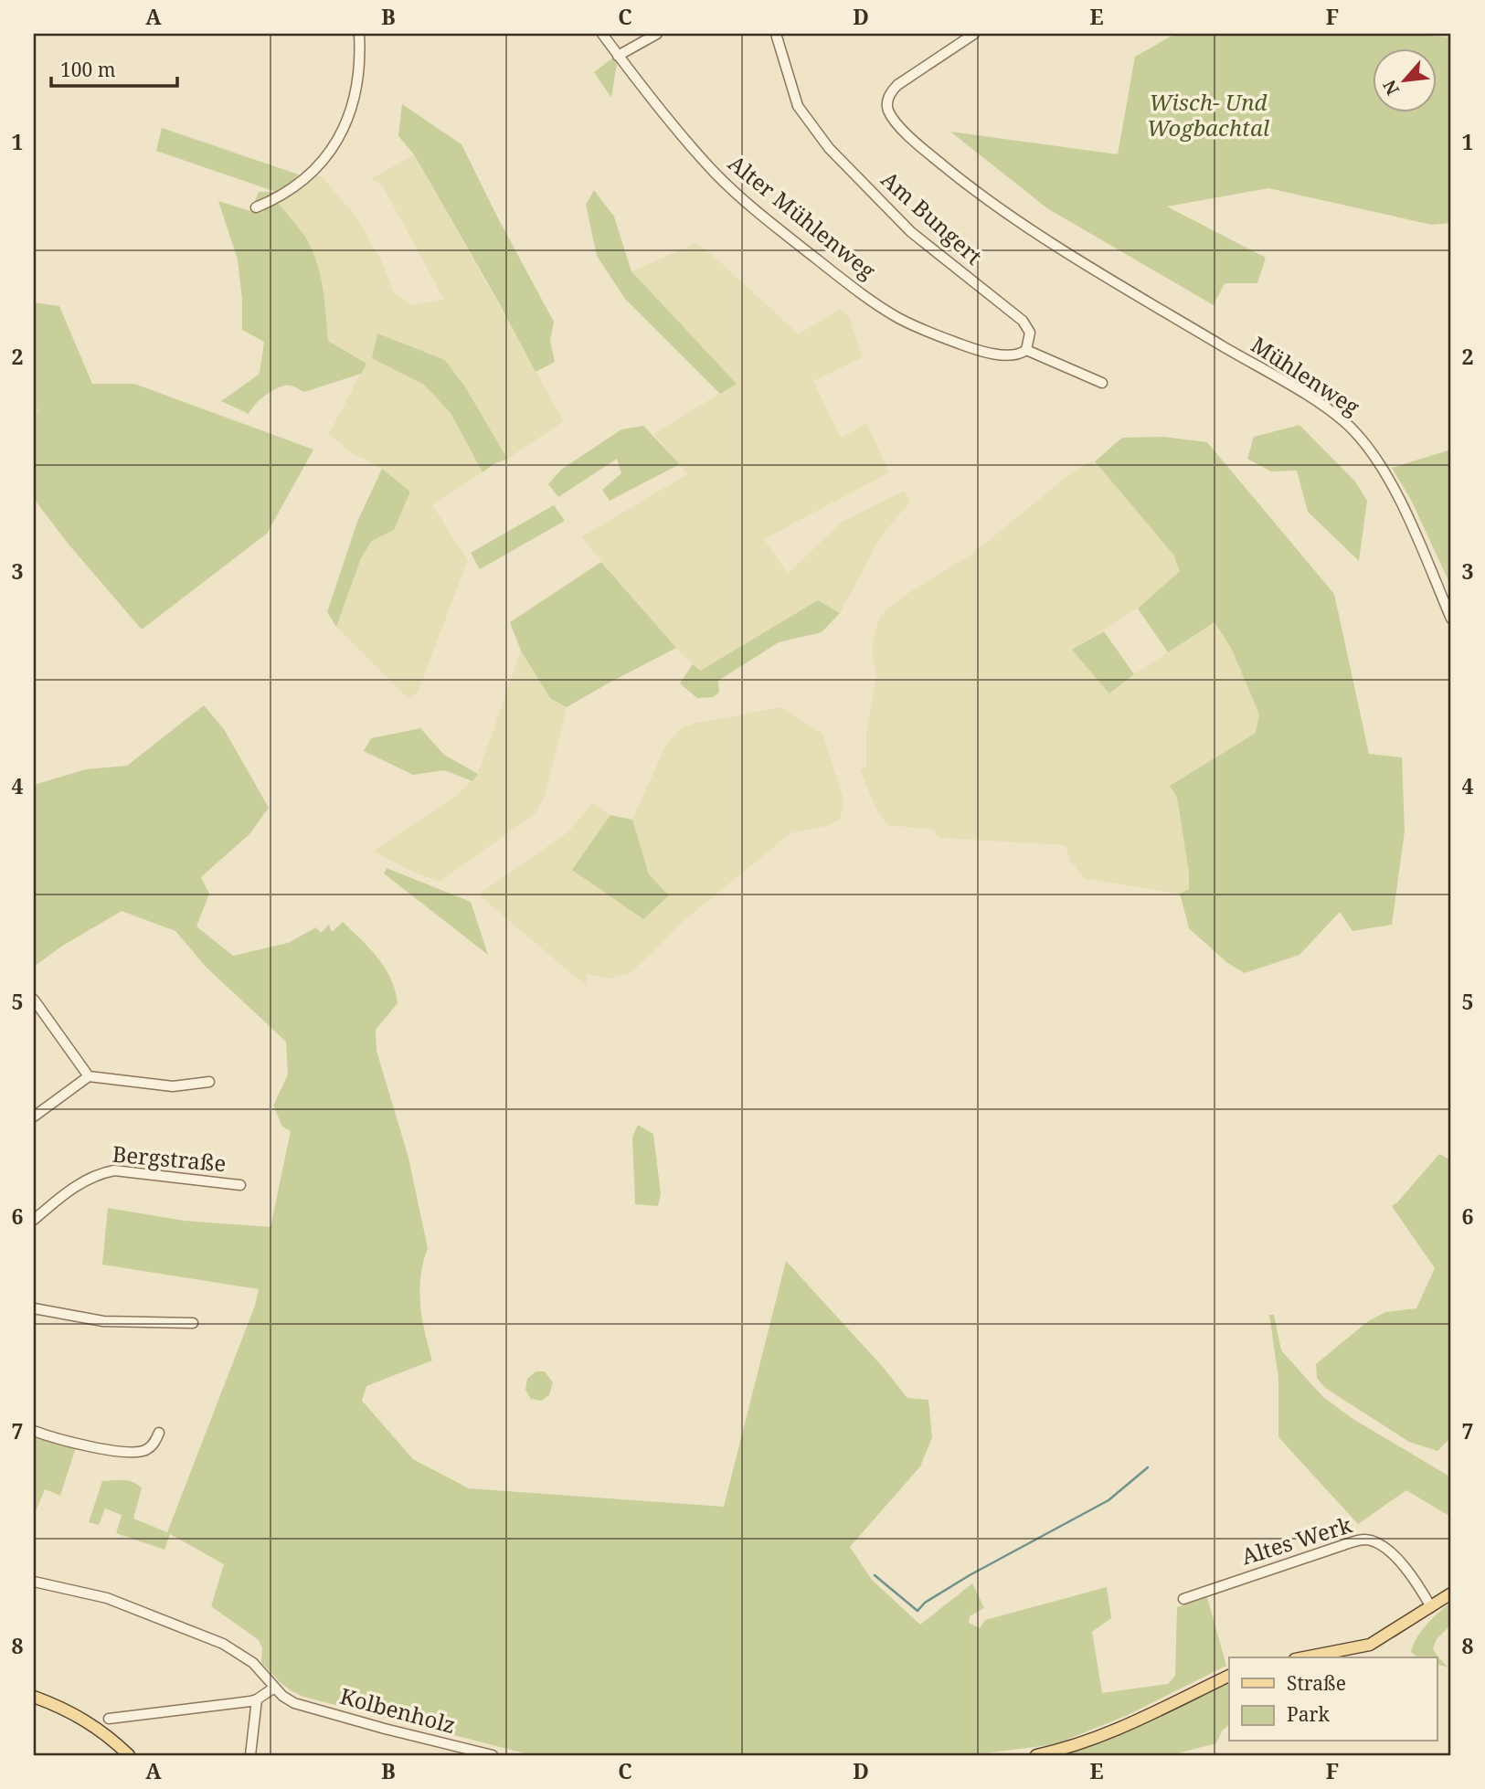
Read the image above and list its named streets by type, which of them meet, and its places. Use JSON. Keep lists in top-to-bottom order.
{
  "streets": {
    "street": [
      "Alter Mühlenweg",
      "Am Bungert",
      "Mühlenweg",
      "Bergstraße",
      "Altes Werk",
      "Kolbenholz"
    ]
  },
  "crossings": [
    ["Alter Mühlenweg", "Am Bungert"]
  ],
  "parks": ["Wisch- Und Wogbachtal"],
  "legend": ["Straße", "Park"],
  "scale_bar": "100 m",
  "north": "bottom left",
  "grid": {
    "columns": [
      "A",
      "B",
      "C",
      "D",
      "E",
      "F"
    ],
    "rows": [
      "1",
      "2",
      "3",
      "4",
      "5",
      "6",
      "7",
      "8"
    ]
  }
}
